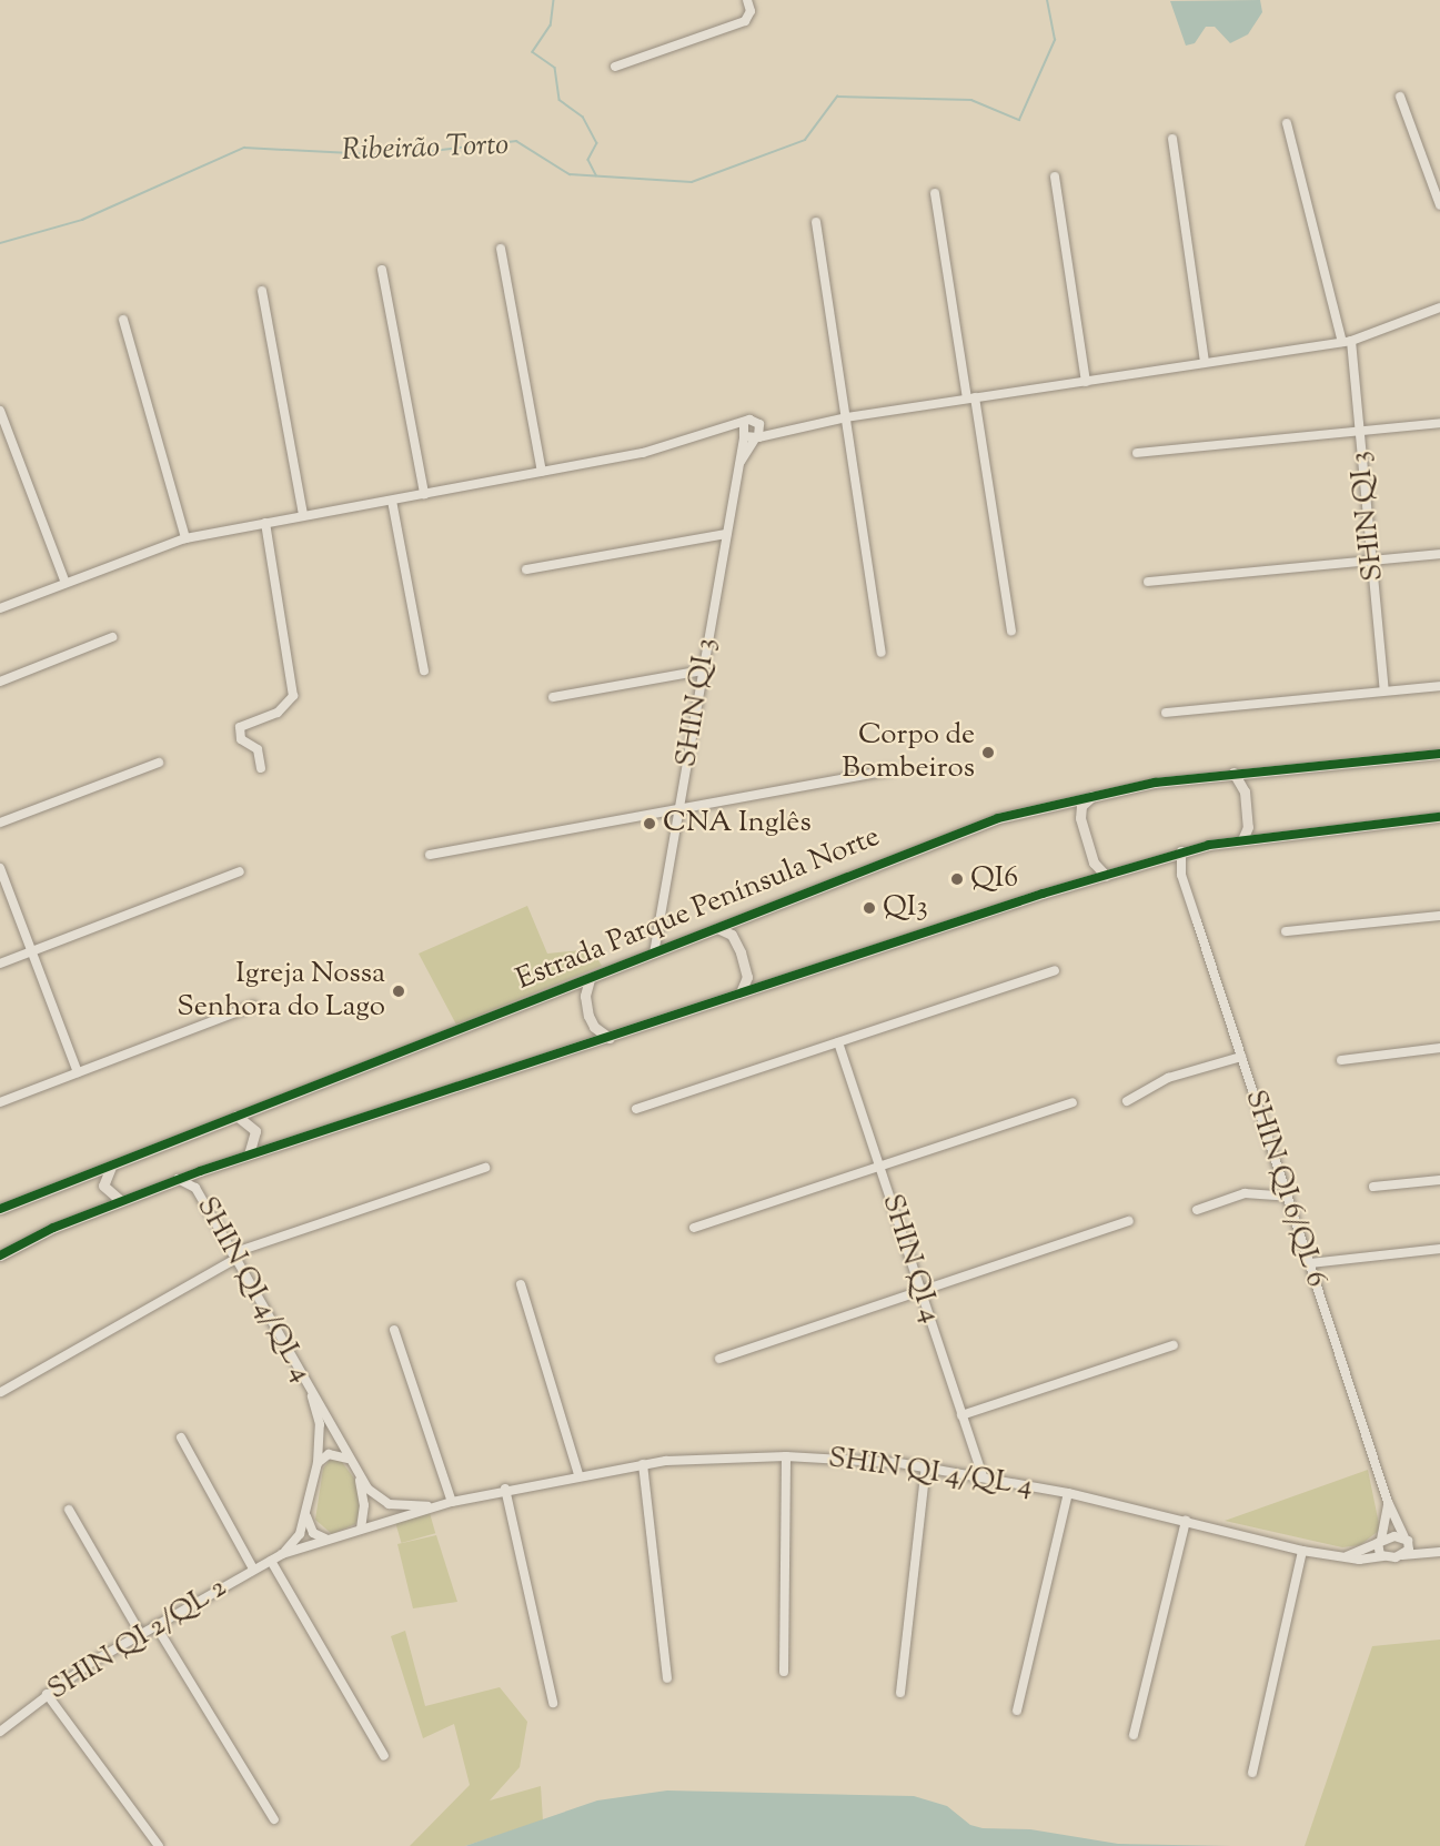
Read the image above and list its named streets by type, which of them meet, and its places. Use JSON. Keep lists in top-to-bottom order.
{
  "streets": {
    "main road": ["Estrada Parque Península Norte"],
    "street": [
      "SHIN QI 3",
      "SHIN QI 6/QL 6",
      "SHIN QI 4",
      "SHIN QI 4/QL 4",
      "SHIN QI 2/QL 2"
    ]
  },
  "crossings": [
    ["SHIN QI 3", "Estrada Parque Península Norte"],
    ["SHIN QI 4", "SHIN QI 4/QL 4"],
    ["SHIN QI 4/QL 4", "SHIN QI 2/QL 2"]
  ],
  "water": ["Ribeirão Torto"],
  "places": [
    "Corpo de Bombeiros",
    "CNA Inglês",
    "QI6",
    "QI3",
    "Igreja Nossa Senhora do Lago"
  ]
}
